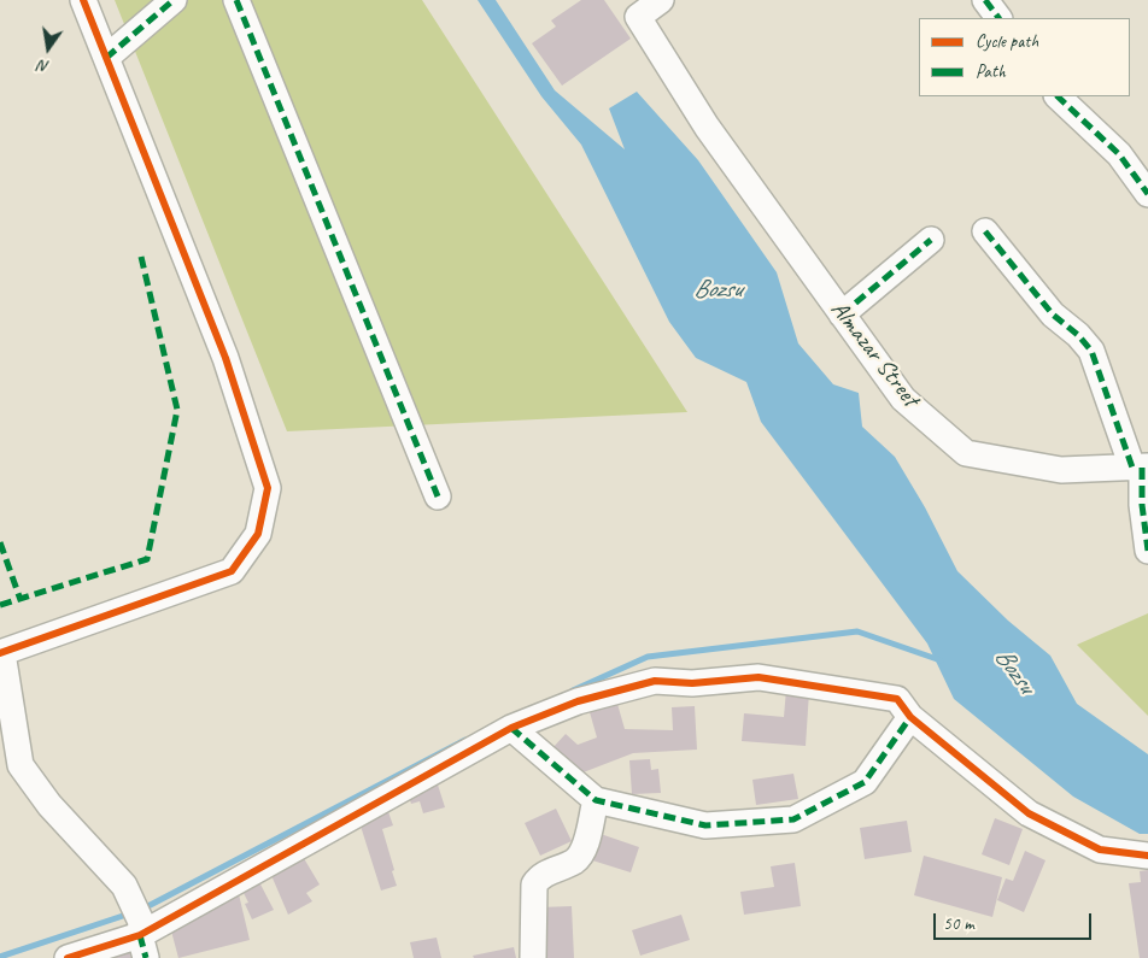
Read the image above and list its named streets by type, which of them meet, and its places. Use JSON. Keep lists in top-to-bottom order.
{
  "streets": {
    "street": ["Almazar Street"]
  },
  "water": ["Bozsu"],
  "legend": ["Cycle path", "Path"],
  "scale_bar": "50 m",
  "north": "bottom"
}
